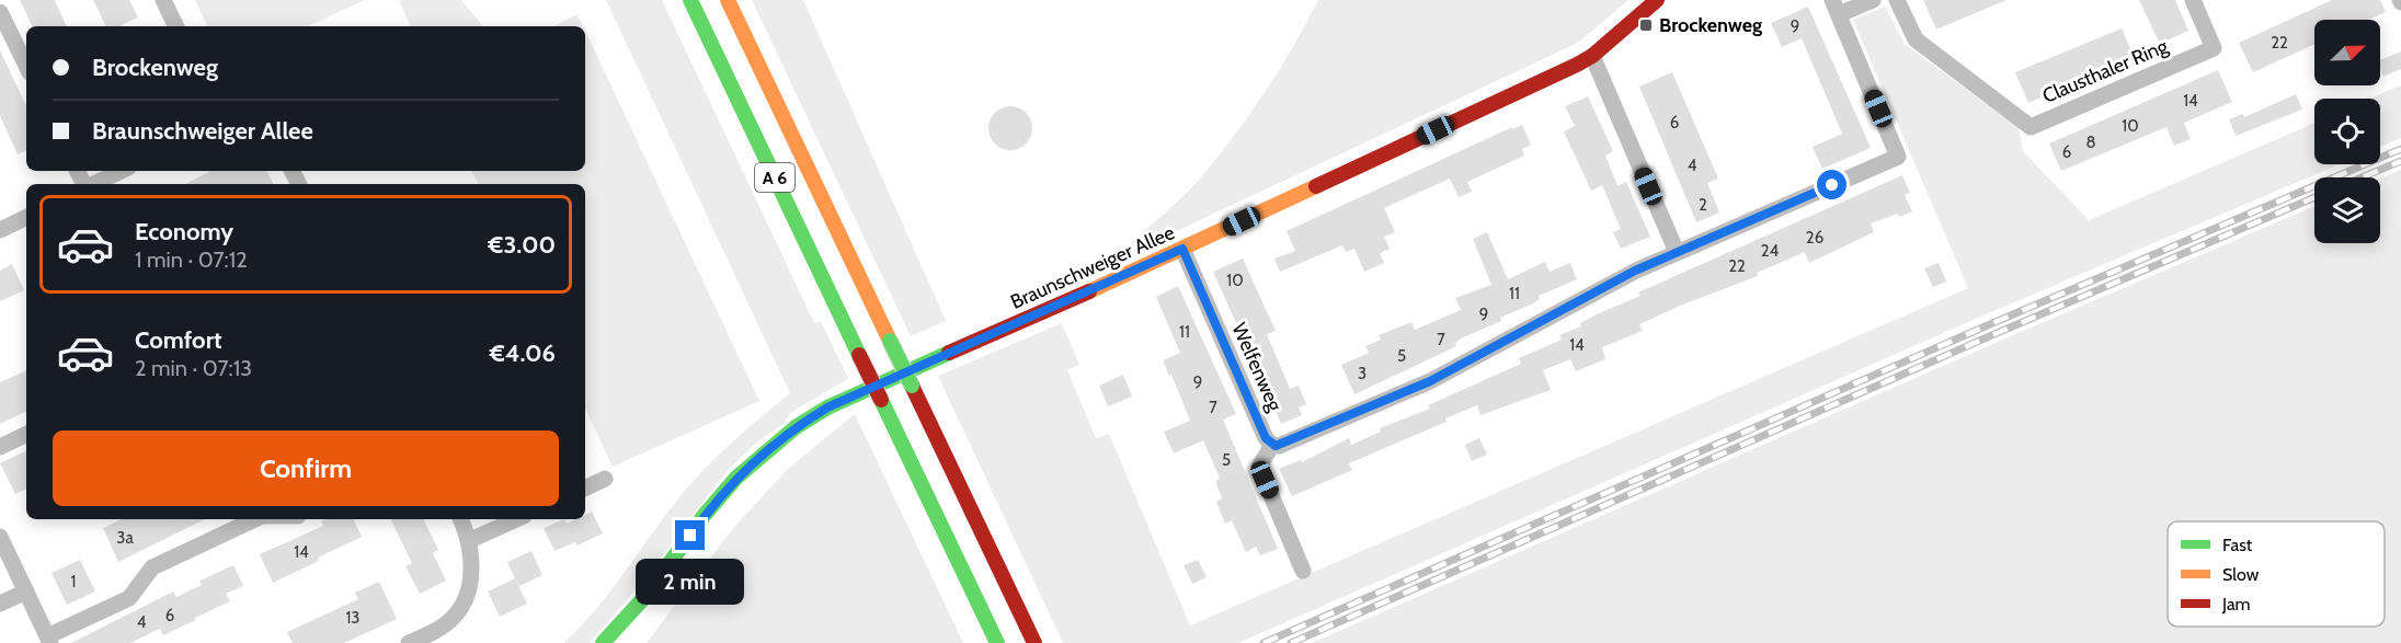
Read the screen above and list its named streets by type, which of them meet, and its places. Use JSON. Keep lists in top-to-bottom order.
{
  "streets": {
    "main road": ["A 6", "Braunschweiger Allee"],
    "street": ["Clausthaler Ring", "Welfenweg"]
  },
  "crossings": [
    ["Braunschweiger Allee", "Welfenweg"]
  ],
  "places": {
    "transit": ["Brockenweg"]
  },
  "house_numbers": [
    "9",
    "22",
    "14",
    "6",
    "10",
    "8",
    "6",
    "4",
    "2",
    "26",
    "24",
    "22",
    "10",
    "11",
    "9",
    "11",
    "7",
    "14",
    "5",
    "3",
    "9",
    "7",
    "5",
    "3a",
    "14",
    "1",
    "6",
    "13",
    "4"
  ],
  "legend": ["Fast", "Slow", "Jam"],
  "north": "top right",
  "page": {
    "banner": ["Brockenweg", "Braunschweiger Allee"],
    "list": [
      {
        "name": "Economy",
        "note": "1 min · 07:12",
        "value": "€3.00"
      },
      {
        "name": "Comfort",
        "note": "2 min · 07:13",
        "value": "€4.06"
      }
    ],
    "buttons": "Confirm",
    "bubble": "2 min"
  }
}
